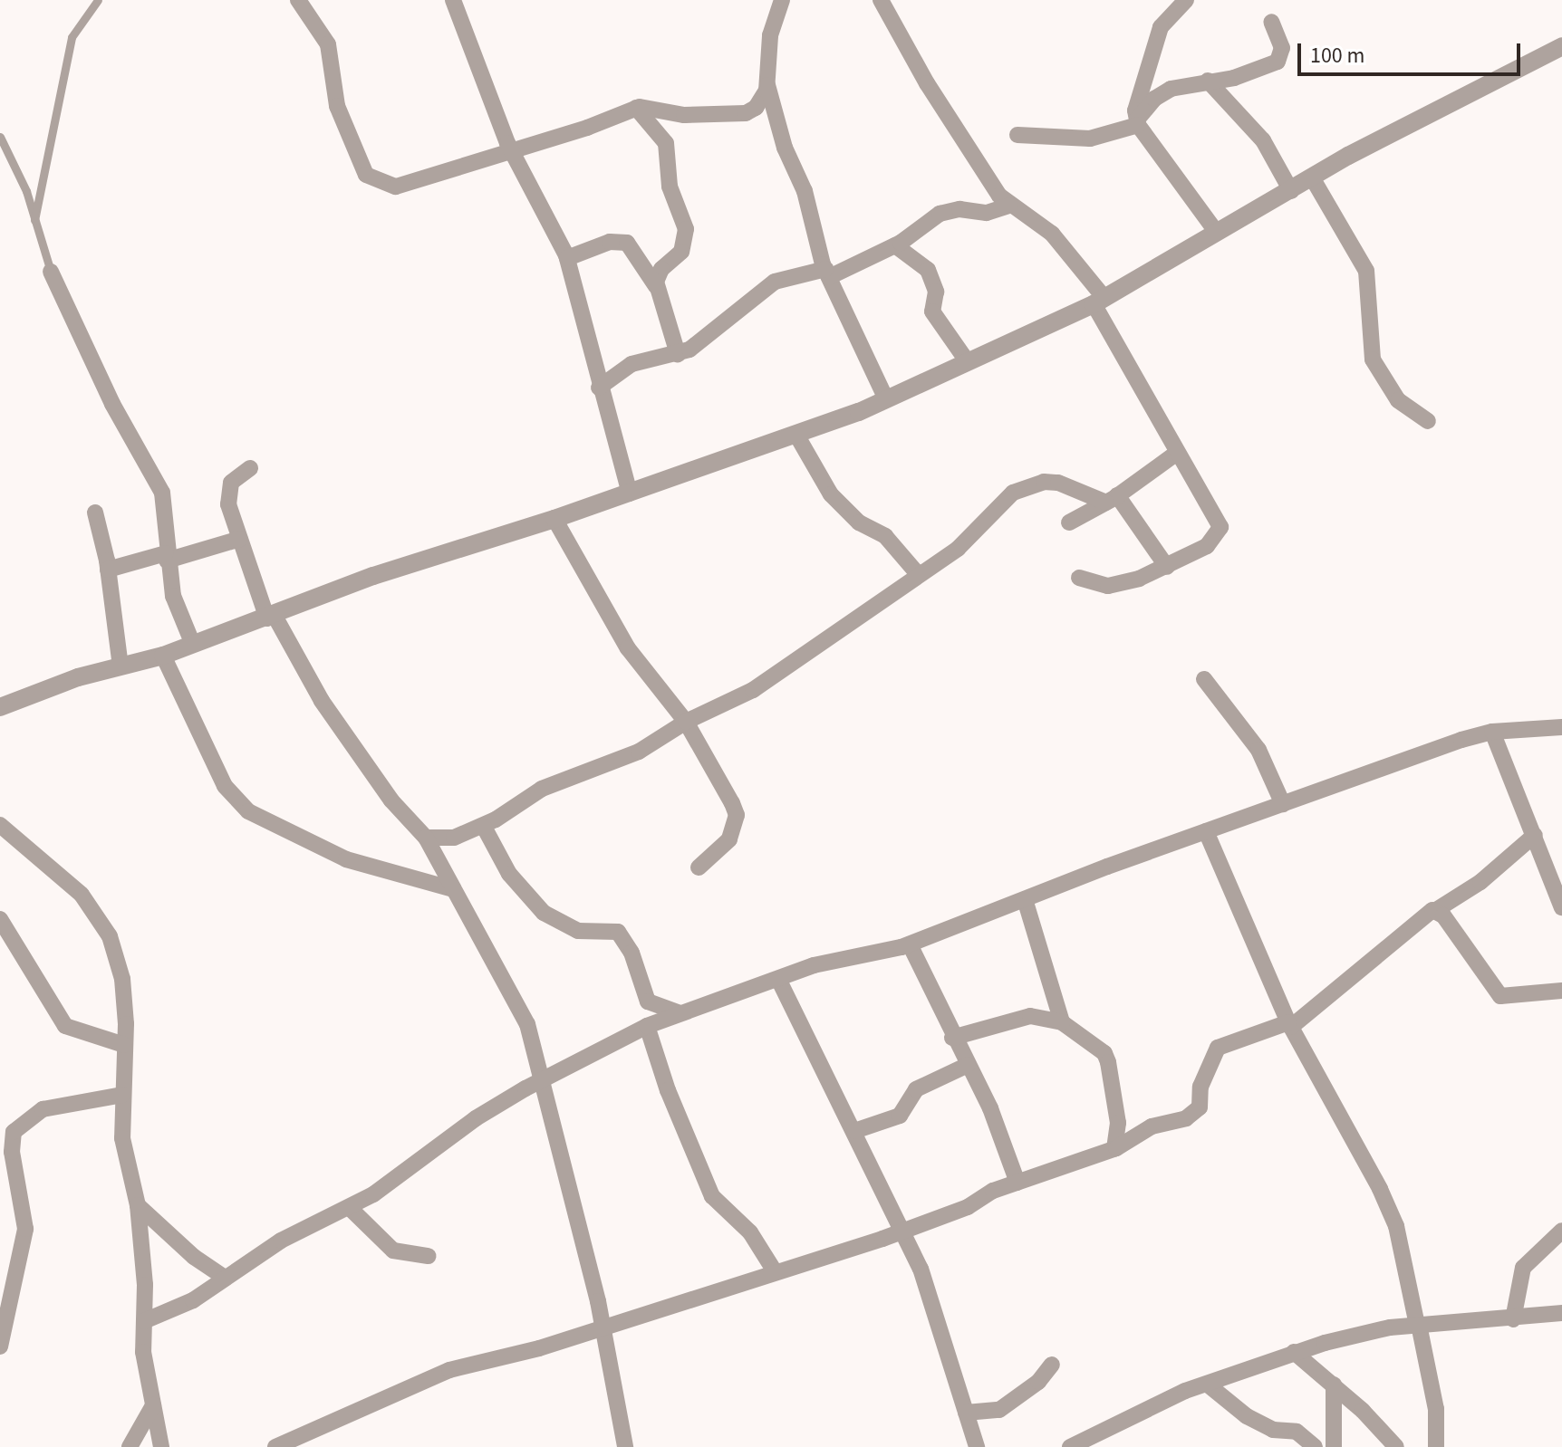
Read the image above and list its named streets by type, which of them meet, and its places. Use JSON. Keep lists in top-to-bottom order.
{
  "scale_bar": "100 m"
}
